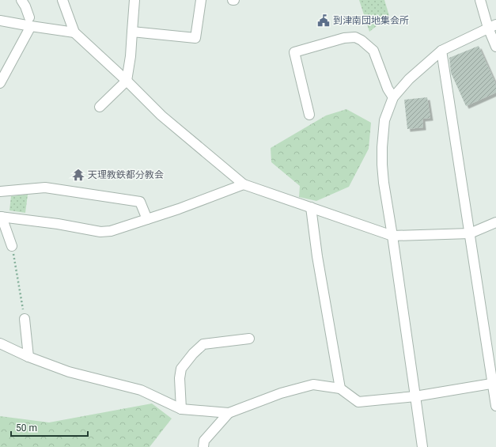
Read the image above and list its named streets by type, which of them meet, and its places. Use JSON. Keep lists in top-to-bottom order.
{
  "places": {
    "public building": ["到津南団地集会所"],
    "temple": ["天理教鉄都分教会"]
  },
  "scale_bar": "50 m"
}
